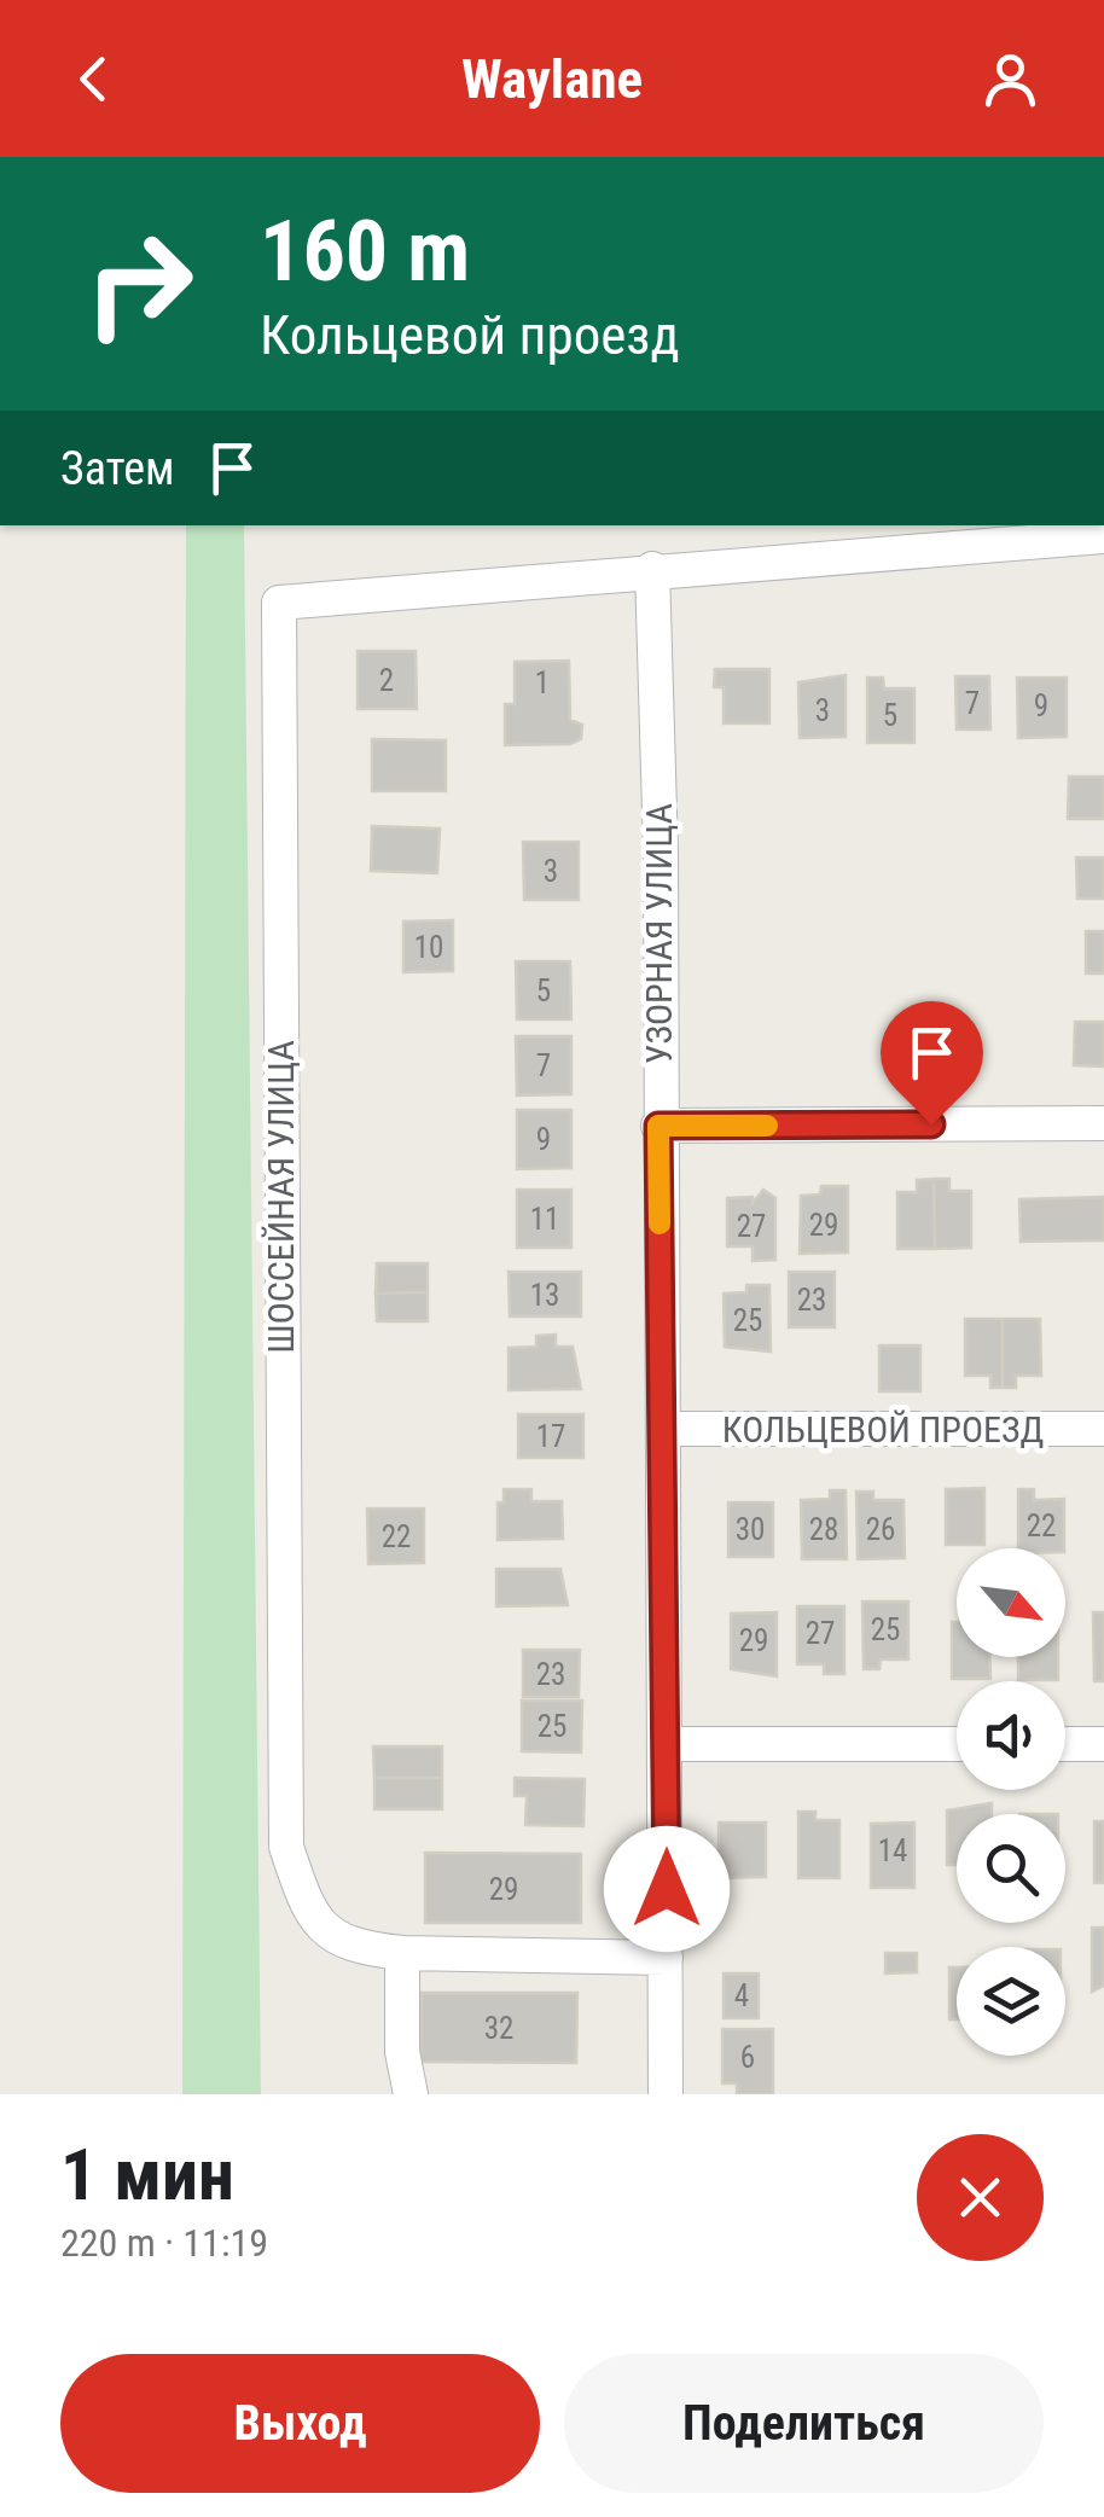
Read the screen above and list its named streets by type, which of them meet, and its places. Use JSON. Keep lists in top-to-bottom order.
{
  "streets": {
    "street": ["УЗОРНАЯ УЛИЦА", "ШОССЕЙНАЯ УЛИЦА", "КОЛЬЦЕВОЙ ПРОЕЗД"]
  },
  "crossings": [
    ["УЗОРНАЯ УЛИЦА", "ШОССЕЙНАЯ УЛИЦА"],
    ["УЗОРНАЯ УЛИЦА", "КОЛЬЦЕВОЙ ПРОЕЗД"]
  ],
  "house_numbers": [
    "2",
    "1",
    "7",
    "9",
    "3",
    "5",
    "3",
    "10",
    "5",
    "7",
    "9",
    "11",
    "29",
    "27",
    "13",
    "23",
    "25",
    "17",
    "22",
    "30",
    "28",
    "26",
    "22",
    "25",
    "27",
    "29",
    "23",
    "25",
    "14",
    "29",
    "4",
    "32",
    "6"
  ],
  "north": "bottom right",
  "page": {
    "header": "Waylane",
    "turn": ["160 m", "Кольцевой проезд"],
    "then": "Затем",
    "heading": ["1 мин", "220 m · 11:19"],
    "buttons": ["Выход", "Поделиться"]
  }
}
